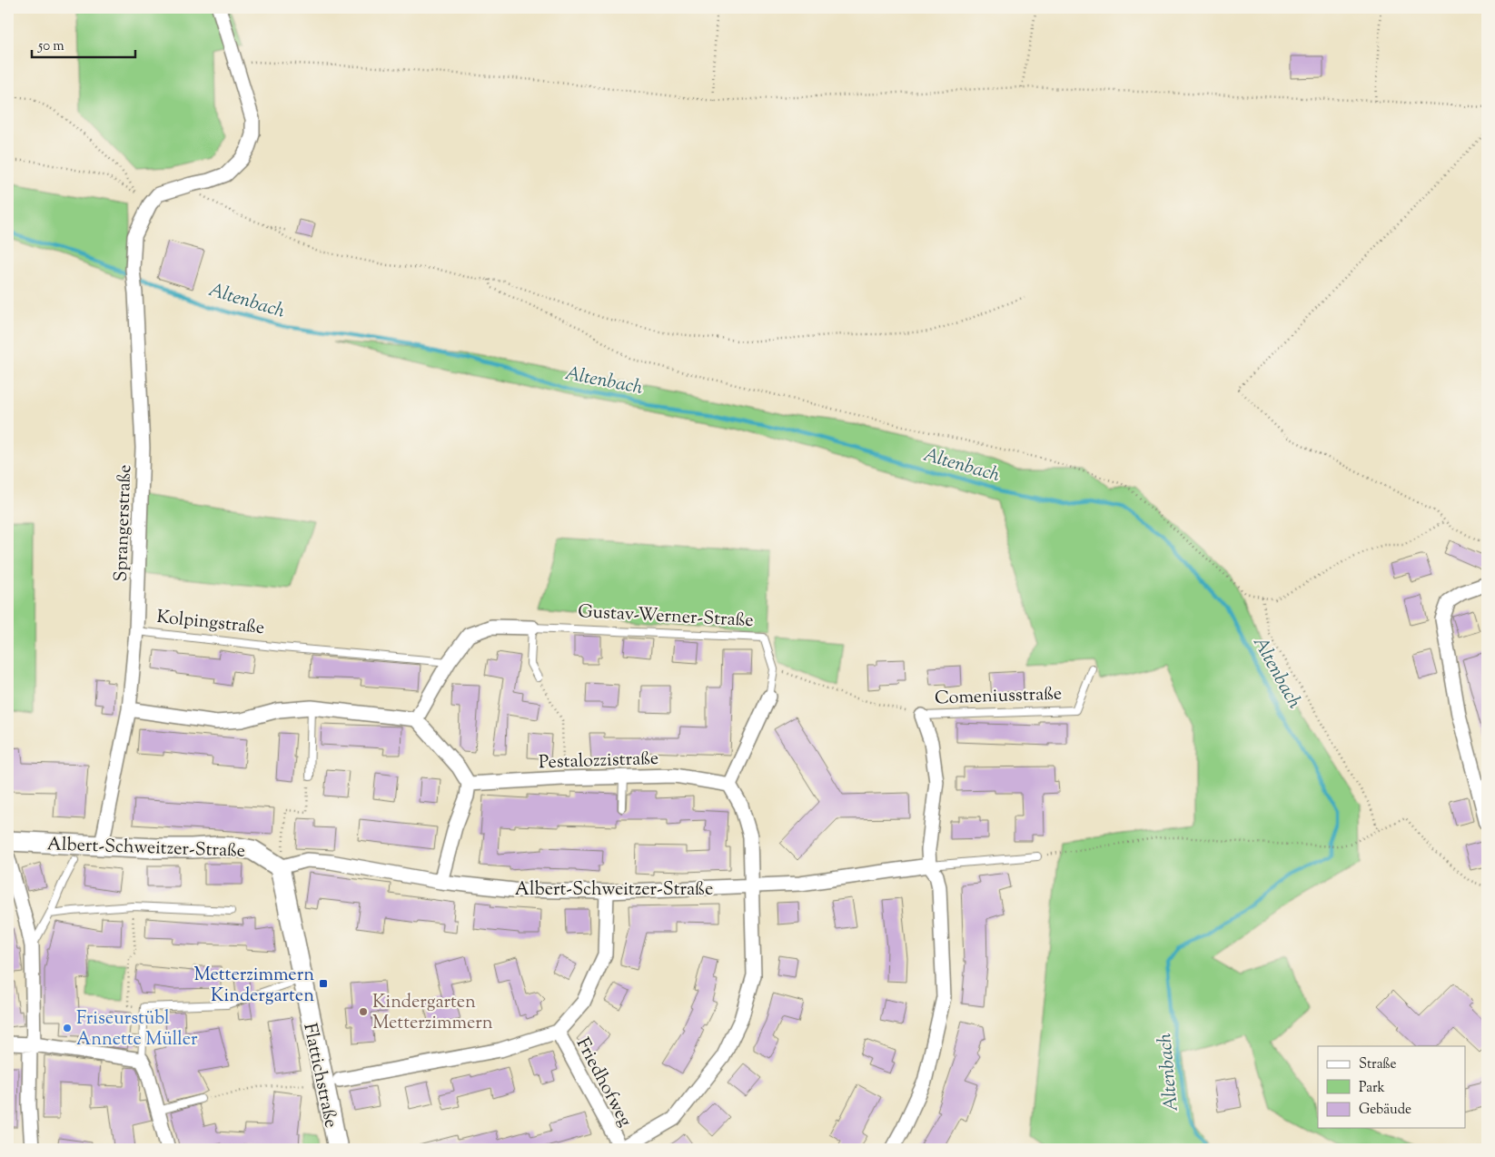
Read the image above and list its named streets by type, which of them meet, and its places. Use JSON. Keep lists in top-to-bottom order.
{
  "streets": {
    "main road": ["Albert-Schweitzer-Straße", "Flattichstraße"],
    "street": [
      "Sprangerstraße",
      "Gustav-Werner-Straße",
      "Comeniusstraße",
      "Pestalozzistraße",
      "Friedhofweg"
    ],
    "lane": ["Kolpingstraße"]
  },
  "crossings": [
    ["Sprangerstraße", "Kolpingstraße"],
    ["Sprangerstraße", "Albert-Schweitzer-Straße"],
    ["Gustav-Werner-Straße", "Kolpingstraße"],
    ["Comeniusstraße", "Albert-Schweitzer-Straße"],
    ["Albert-Schweitzer-Straße", "Flattichstraße"]
  ],
  "water": ["Altenbach"],
  "places": {
    "transit": ["Metterzimmern Kindergarten"],
    "other": ["Kindergarten Metterzimmern", "Friseurstübl Annette Müller"]
  },
  "legend": ["Straße", "Park", "Gebäude"],
  "scale_bar": "50 m"
}
